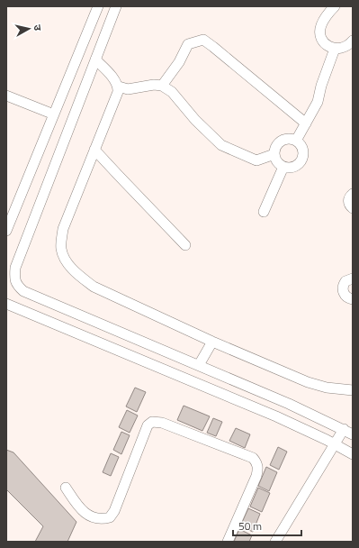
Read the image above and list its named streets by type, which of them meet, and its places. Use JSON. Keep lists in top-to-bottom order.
{
  "scale_bar": "50 m",
  "north": "right"
}
